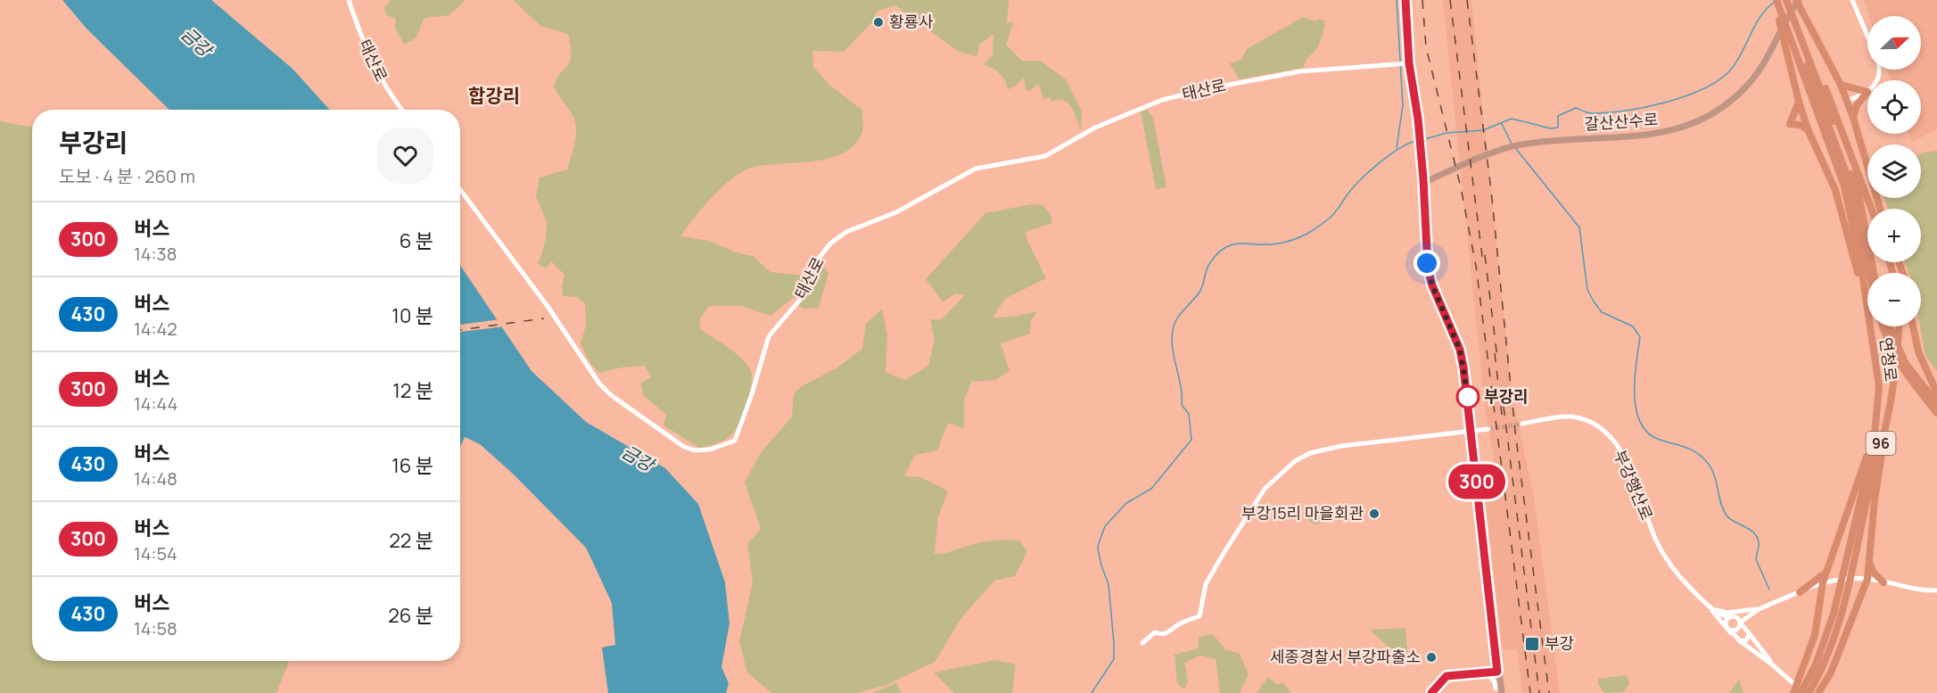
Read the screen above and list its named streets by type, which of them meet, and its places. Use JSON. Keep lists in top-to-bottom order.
{
  "streets": {
    "highway": ["연청로", "96"],
    "main road": ["갈산산수로"],
    "street": ["태산로", "부강행산로"]
  },
  "districts": ["합강리"],
  "water": ["금강"],
  "places": {
    "other": [
      "황룡사",
      "부강리",
      "부강15리 마을회관",
      "세종경찰서 부강파출소"
    ],
    "transit": ["부강"]
  },
  "lines": ["bus line 300"],
  "north": "right",
  "page": {
    "on_map": "300",
    "map_buttons": ["+", "−"],
    "heading": ["부강리", "도보 · 4 분 · 260 m"],
    "list": [
      {
        "mark": "300",
        "name": "버스",
        "note": "14:38",
        "value": "6 분"
      },
      {
        "mark": "430",
        "name": "버스",
        "note": "14:42",
        "value": "10 분"
      },
      {
        "mark": "300",
        "name": "버스",
        "note": "14:44",
        "value": "12 분"
      },
      {
        "mark": "430",
        "name": "버스",
        "note": "14:48",
        "value": "16 분"
      },
      {
        "mark": "300",
        "name": "버스",
        "note": "14:54",
        "value": "22 분"
      },
      {
        "mark": "430",
        "name": "버스",
        "note": "14:58",
        "value": "26 분"
      }
    ]
  }
}
